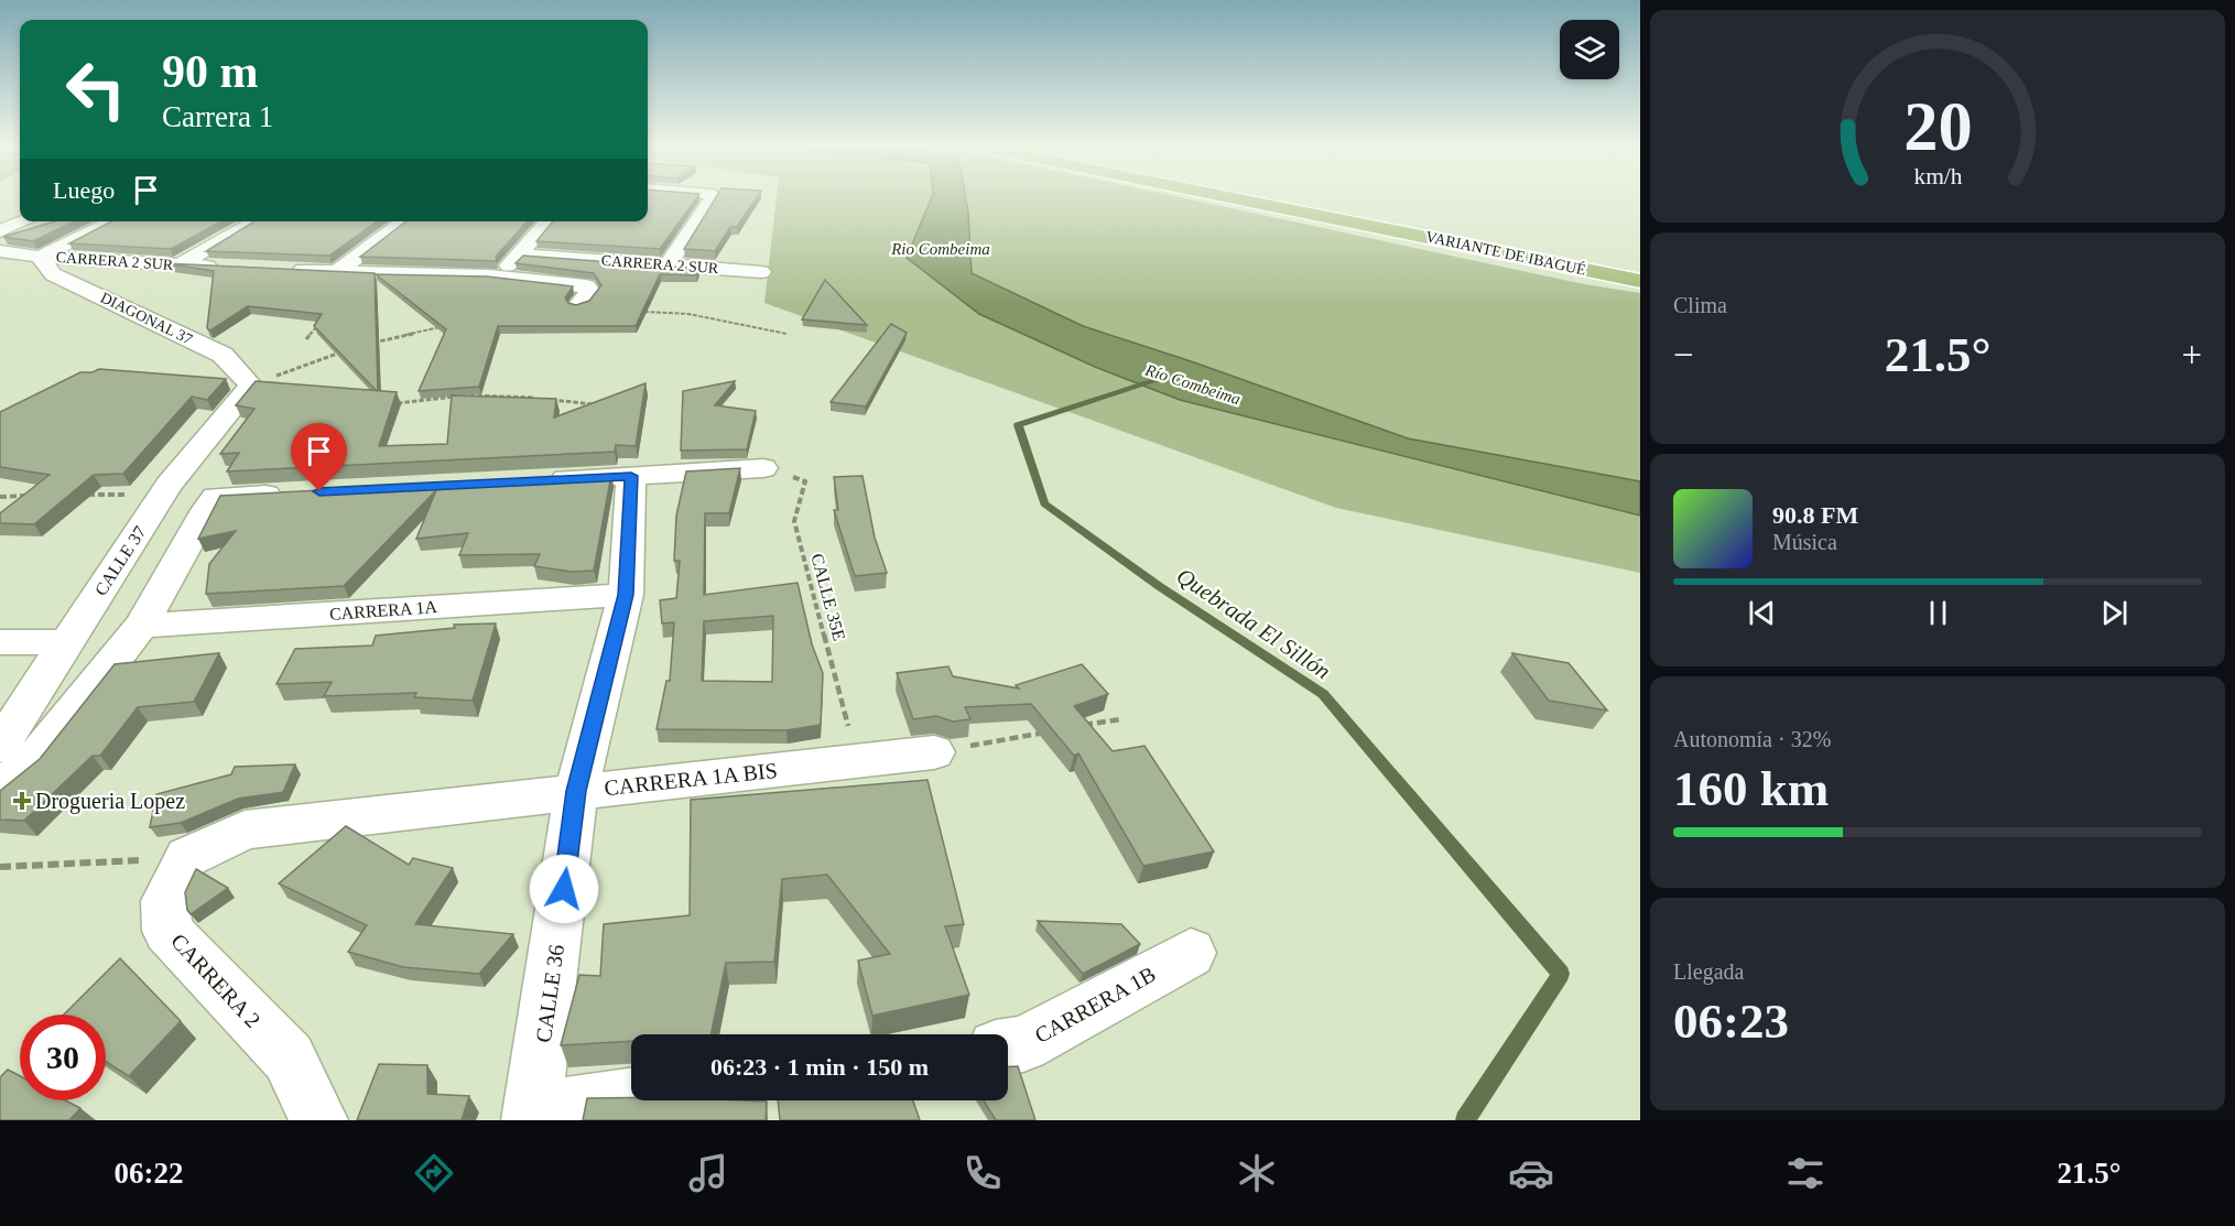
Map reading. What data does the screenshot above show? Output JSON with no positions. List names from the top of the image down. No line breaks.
{"streets":{"highway":["VARIANTE DE IBAGUÉ"],"street":["CARRERA 2 SUR","DIAGONAL 37","CALLE 37","CARRERA 1A","CARRERA 1A BIS","CARRERA 2","CALLE 36","CARRERA 1B"],"path":["CALLE 35E"]},"crossings":[["CARRERA 2 SUR","DIAGONAL 37"],["DIAGONAL 37","CALLE 37"],["CALLE 35E","CARRERA 1A BIS"],["CARRERA 1A","CALLE 36"],["CARRERA 1A BIS","CARRERA 2"],["CARRERA 1A BIS","CALLE 36"]],"water":["Rio Combeima","Río Combeima","Quebrada El Sillón"],"places":{"health":["Drogueria Lopez"]},"page":{"turn":["90 m","Carrera 1"],"then":"Luego","tile":["Clima",["Autonomía · 32%","160 km"],["Llegada","06:23"]],"heat":["−","21.5°","+"],"song":["90.8 FM","Música"],"limit":"30","trip":"06:23 · 1 min · 150 m","tabs":["06:22","21.5°"],"gauge":["20","km/h"]}}
